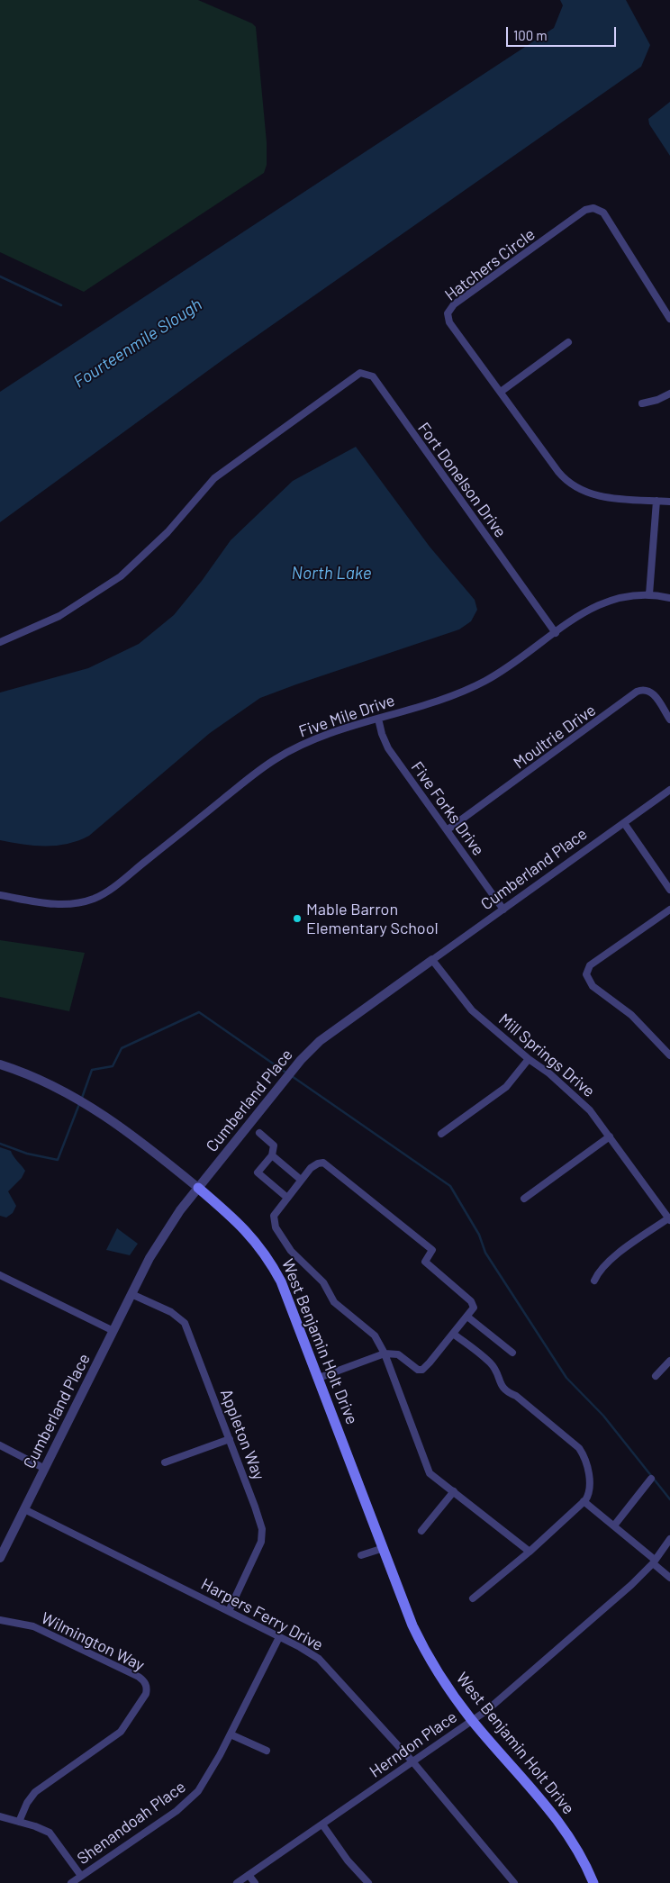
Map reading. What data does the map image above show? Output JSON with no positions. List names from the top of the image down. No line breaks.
{"streets":{"main road":["West Benjamin Holt Drive"],"street":["Hatchers Circle","Fort Donelson Drive","Five Mile Drive","Moultrie Drive","Five Forks Drive","Cumberland Place","Mill Springs Drive","Appleton Way","Harpers Ferry Drive","Wilmington Way","Herndon Place","Shenandoah Place"]},"crossings":[["Fort Donelson Drive","Five Mile Drive"],["Five Mile Drive","Five Forks Drive"],["Moultrie Drive","Five Forks Drive"],["Five Forks Drive","Cumberland Place"],["Cumberland Place","Mill Springs Drive"],["Cumberland Place","West Benjamin Holt Drive"],["Cumberland Place","Appleton Way"],["Cumberland Place","Harpers Ferry Drive"],["West Benjamin Holt Drive","Herndon Place"],["Appleton Way","Harpers Ferry Drive"],["Harpers Ferry Drive","Herndon Place"],["Harpers Ferry Drive","Shenandoah Place"]],"water":["Fourteenmile Slough","North Lake"],"places":["Mable Barron Elementary School"],"scale_bar":"100 m"}
